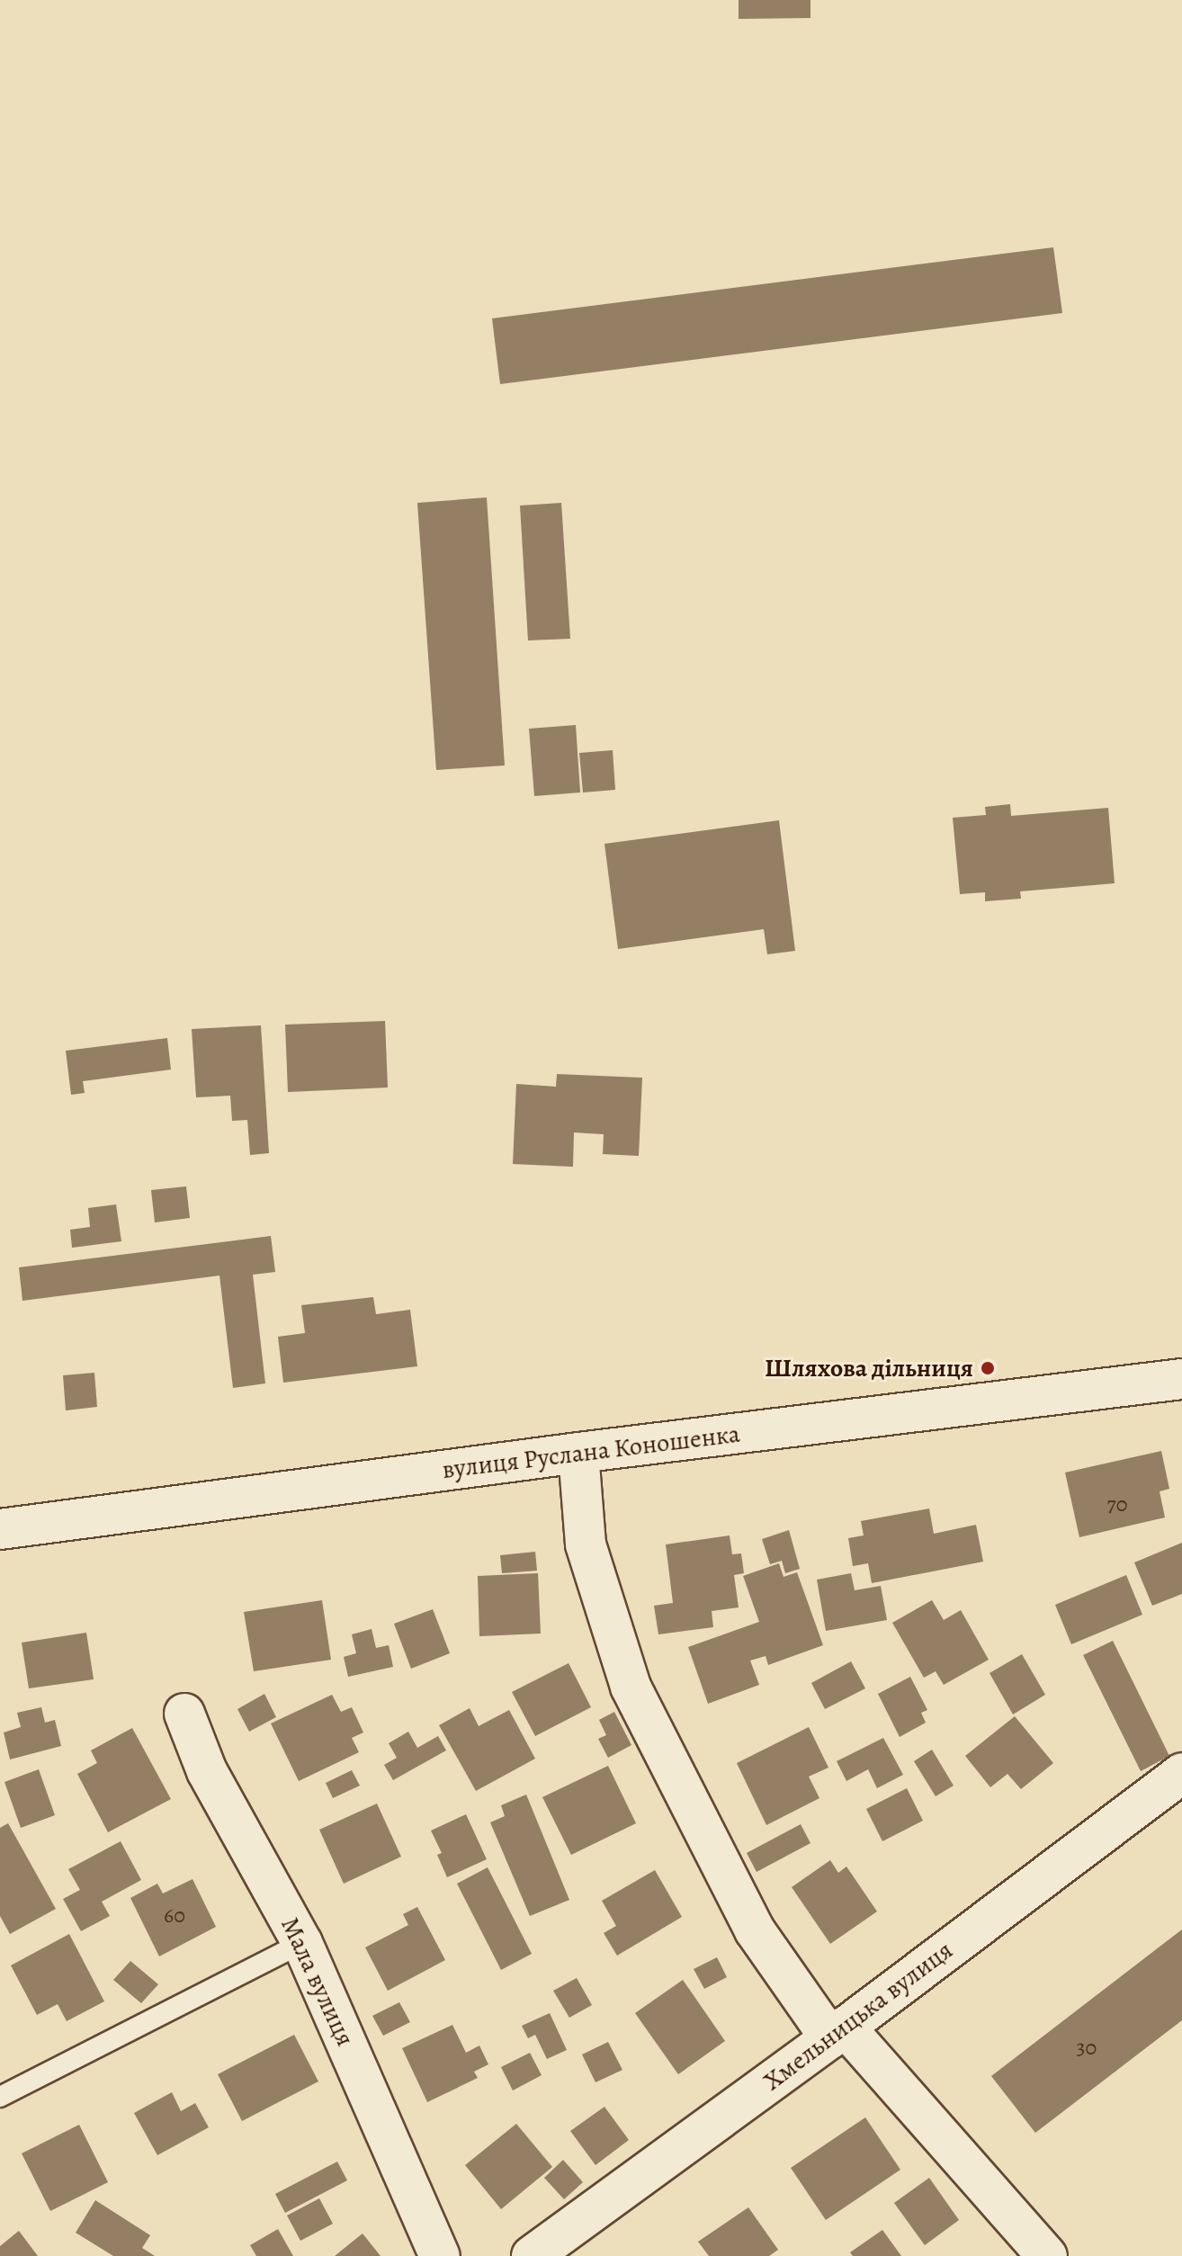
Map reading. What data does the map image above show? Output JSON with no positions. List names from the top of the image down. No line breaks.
{"streets":{"street":["вулиця Руслана Коношенка","Мала вулиця","Хмельницька вулиця"]},"places":["Шляхова дільниця"],"house_numbers":["70","60","30"]}
